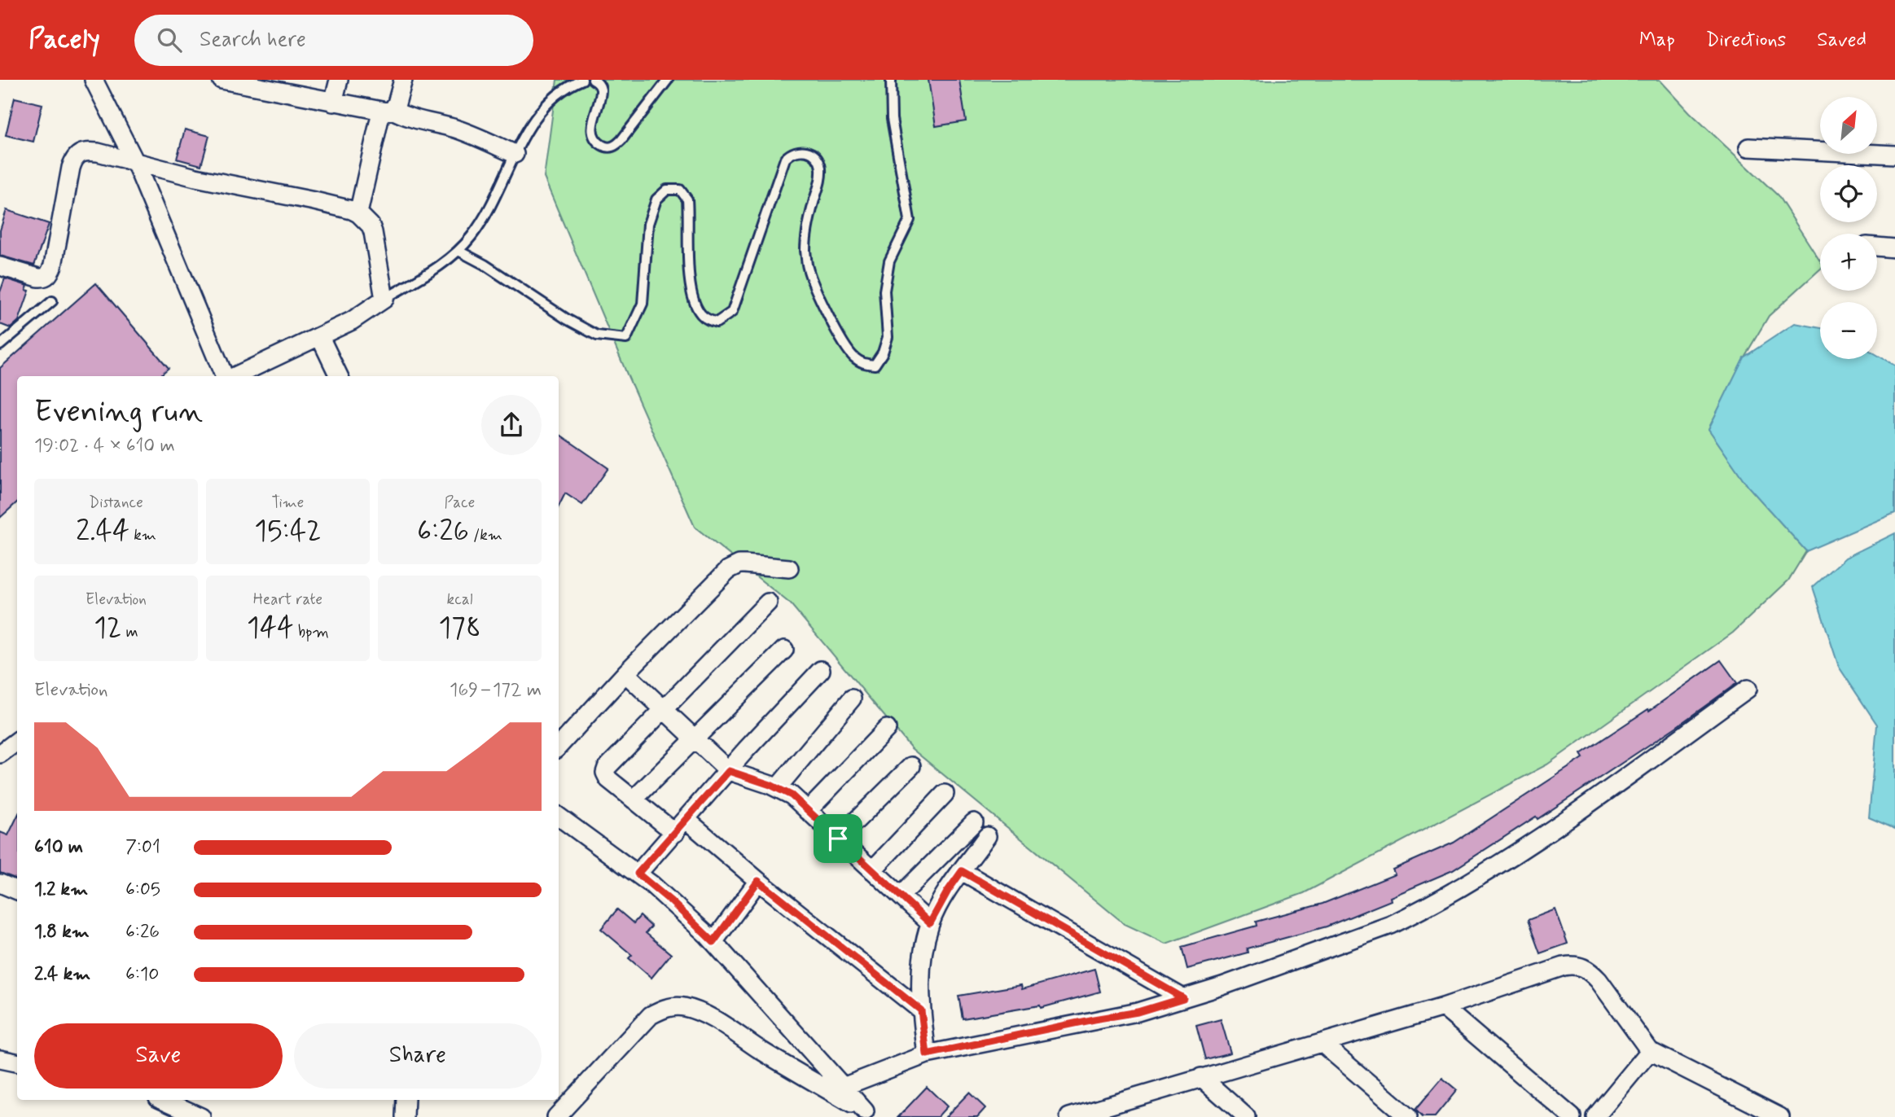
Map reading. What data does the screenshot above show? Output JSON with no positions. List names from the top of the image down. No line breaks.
{"north":"top right","page":{"header":"Pacely","search":"Search here","nav":["Map","Directions","Saved"],"map_buttons":["+","−"],"heading":["Evening run","19:02 · 4 × 610 m"],"stats":[["Distance","2.44 km"],["Time","15:42"],["Pace","6:26 /km"],["Elevation","12 m"],["Heart rate","144 bpm"],["kcal","178"]],"chart":["Elevation","169–172 m"],"list":[{"name":"610 m","note":"7:01"},{"name":"1.2 km","note":"6:05"},{"name":"1.8 km","note":"6:26"},{"name":"2.4 km","note":"6:10"}],"buttons":["Save","Share"]}}
